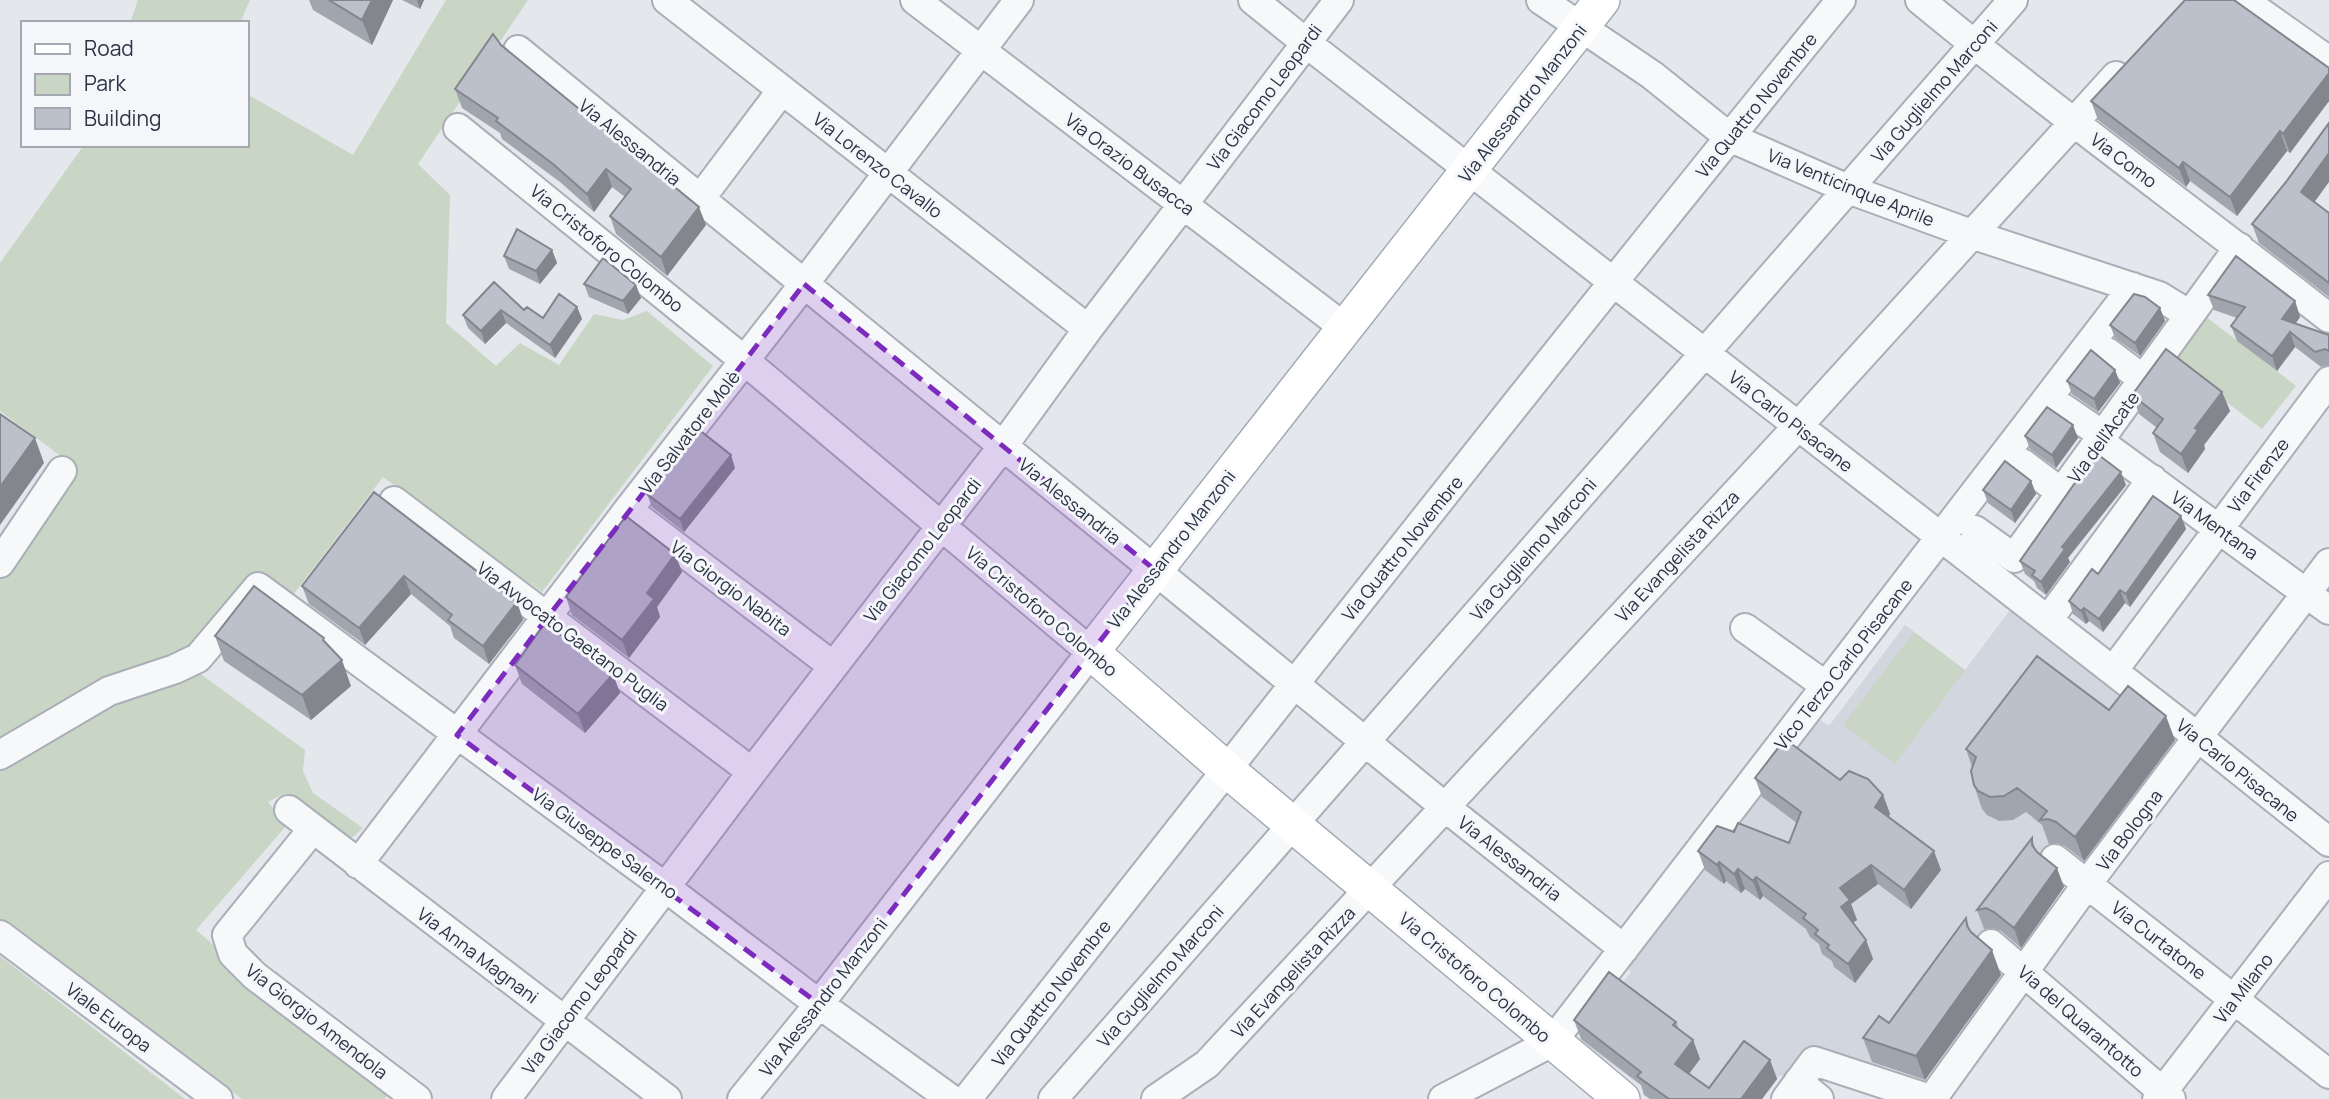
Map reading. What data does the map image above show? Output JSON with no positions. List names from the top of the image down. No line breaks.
{"streets":{"main road":["Via Alessandro Manzoni","Via Cristoforo Colombo"],"street":["Via Guglielmo Marconi","Via Giacomo Leopardi","Via Quattro Novembre","Via Alessandria","Via Como","Via Orazio Busacca","Via Lorenzo Cavallo","Via Venticinque Aprile","Via Carlo Pisacane","Via Salvatore Molè","Via dell'Acate","Via Firenze","Via Mentana","Via Evangelista Rizza","Via Giorgio Nabita","Via Avvocato Gaetano Puglia","Vico Terzo Carlo Pisacane","Via Bologna","Via Giuseppe Salerno","Via Curtatone","Via Anna Magnani","Via Milano","Viale Europa","Via Giorgio Amendola","Via del Quarantotto"]},"crossings":[["Via Guglielmo Marconi","Via Alessandria"],["Via Guglielmo Marconi","Via Como"],["Via Guglielmo Marconi","Via Venticinque Aprile"],["Via Guglielmo Marconi","Via Cristoforo Colombo"],["Via Guglielmo Marconi","Via Carlo Pisacane"],["Via Giacomo Leopardi","Via Alessandria"],["Via Giacomo Leopardi","Via Orazio Busacca"],["Via Giacomo Leopardi","Via Lorenzo Cavallo"],["Via Giacomo Leopardi","Via Cristoforo Colombo"],["Via Giacomo Leopardi","Via Carlo Pisacane"],["Via Giacomo Leopardi","Via Giorgio Nabita"],["Via Giacomo Leopardi","Via Avvocato Gaetano Puglia"],["Via Giacomo Leopardi","Via Giuseppe Salerno"],["Via Giacomo Leopardi","Via Anna Magnani"],["Via Alessandro Manzoni","Via Alessandria"],["Via Alessandro Manzoni","Via Orazio Busacca"],["Via Alessandro Manzoni","Via Venticinque Aprile"],["Via Alessandro Manzoni","Via Cristoforo Colombo"],["Via Alessandro Manzoni","Via Carlo Pisacane"],["Via Alessandro Manzoni","Via Giuseppe Salerno"],["Via Quattro Novembre","Via Alessandria"],["Via Quattro Novembre","Via Venticinque Aprile"],["Via Quattro Novembre","Via Cristoforo Colombo"],["Via Quattro Novembre","Via Carlo Pisacane"],["Via Alessandria","Via Salvatore Molè"],["Via Alessandria","Via Evangelista Rizza"],["Via Alessandria","Vico Terzo Carlo Pisacane"],["Via Como","Via dell'Acate"],["Via Como","Via Evangelista Rizza"],["Via Orazio Busacca","Via Salvatore Molè"],["Via Lorenzo Cavallo","Via Salvatore Molè"],["Via Venticinque Aprile","Via dell'Acate"],["Via Venticinque Aprile","Via Evangelista Rizza"],["Via Venticinque Aprile","Vico Terzo Carlo Pisacane"],["Via Cristoforo Colombo","Via Salvatore Molè"],["Via Cristoforo Colombo","Via Evangelista Rizza"],["Via Cristoforo Colombo","Vico Terzo Carlo Pisacane"],["Via Carlo Pisacane","Via Firenze"],["Via Carlo Pisacane","Via Evangelista Rizza"],["Via Carlo Pisacane","Vico Terzo Carlo Pisacane"],["Via Carlo Pisacane","Via Bologna"],["Via Salvatore Molè","Via Giorgio Nabita"],["Via Salvatore Molè","Via Avvocato Gaetano Puglia"],["Via Salvatore Molè","Via Giuseppe Salerno"],["Via Salvatore Molè","Via Anna Magnani"],["Via dell'Acate","Via Mentana"],["Via Firenze","Via Mentana"],["Via Mentana","Via Bologna"],["Via Bologna","Via Curtatone"],["Via Bologna","Via del Quarantotto"],["Via Curtatone","Via Milano"],["Via Anna Magnani","Via Giorgio Amendola"],["Via Milano","Via del Quarantotto"]],"legend":["Road","Park","Building"]}
